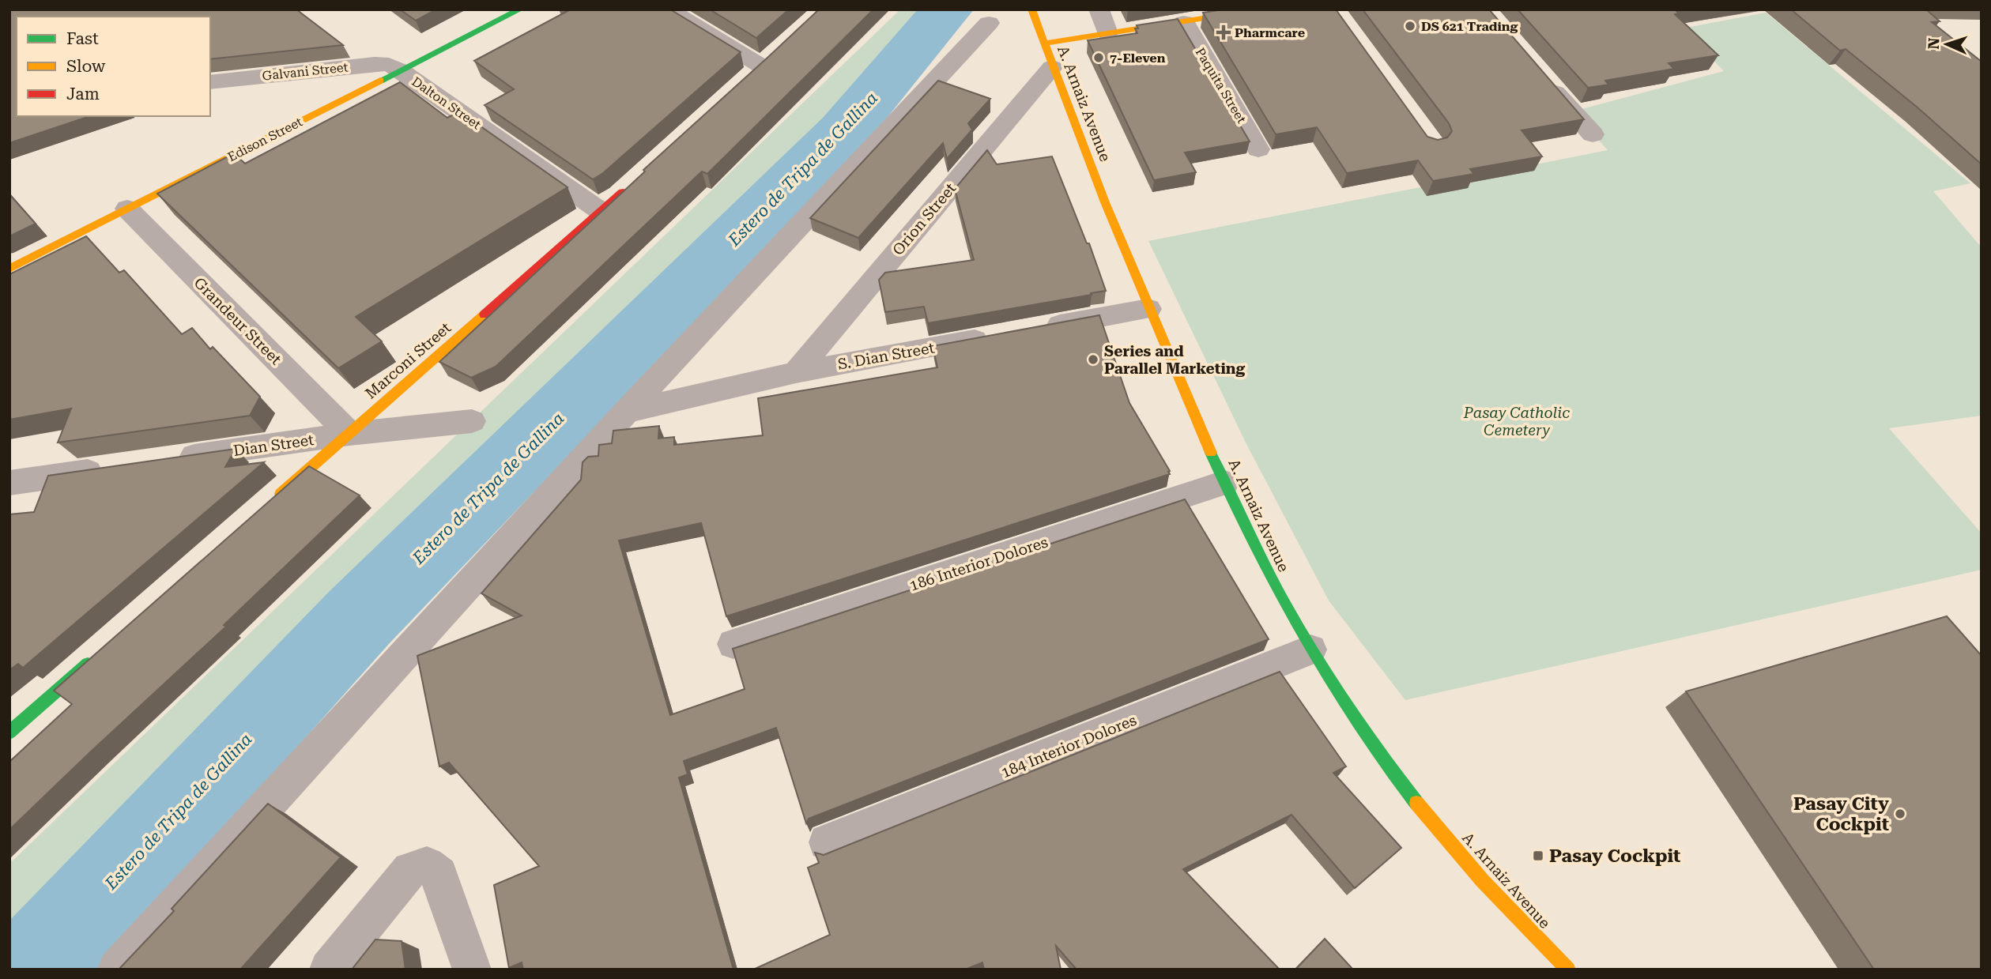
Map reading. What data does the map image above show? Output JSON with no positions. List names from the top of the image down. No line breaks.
{"streets":{"main road":["A. Arnaiz Avenue","Edison Street","Marconi Street"],"street":["Galvani Street","Paquita Street","Dalton Street","Orion Street","Grandeur Street","S. Dian Street","Dian Street","186 Interior Dolores","184 Interior Dolores"]},"crossings":[["Galvani Street","Dalton Street"],["Galvani Street","Edison Street"],["Dalton Street","Edison Street"],["Dalton Street","Marconi Street"],["A. Arnaiz Avenue","Orion Street"],["A. Arnaiz Avenue","186 Interior Dolores"],["A. Arnaiz Avenue","184 Interior Dolores"],["Edison Street","Grandeur Street"],["Orion Street","S. Dian Street"],["Grandeur Street","Marconi Street"],["Grandeur Street","Dian Street"],["Marconi Street","Dian Street"]],"water":["Estero de Tripa de Gallina"],"parks":["Pasay Catholic Cemetery"],"places":{"other":["DS 621 Trading","7-Eleven","Series and Parallel Marketing","Pasay City Cockpit"],"health":["Pharmcare"],"transit":["Pasay Cockpit"]},"legend":["Fast","Slow","Jam"],"north":"left"}
